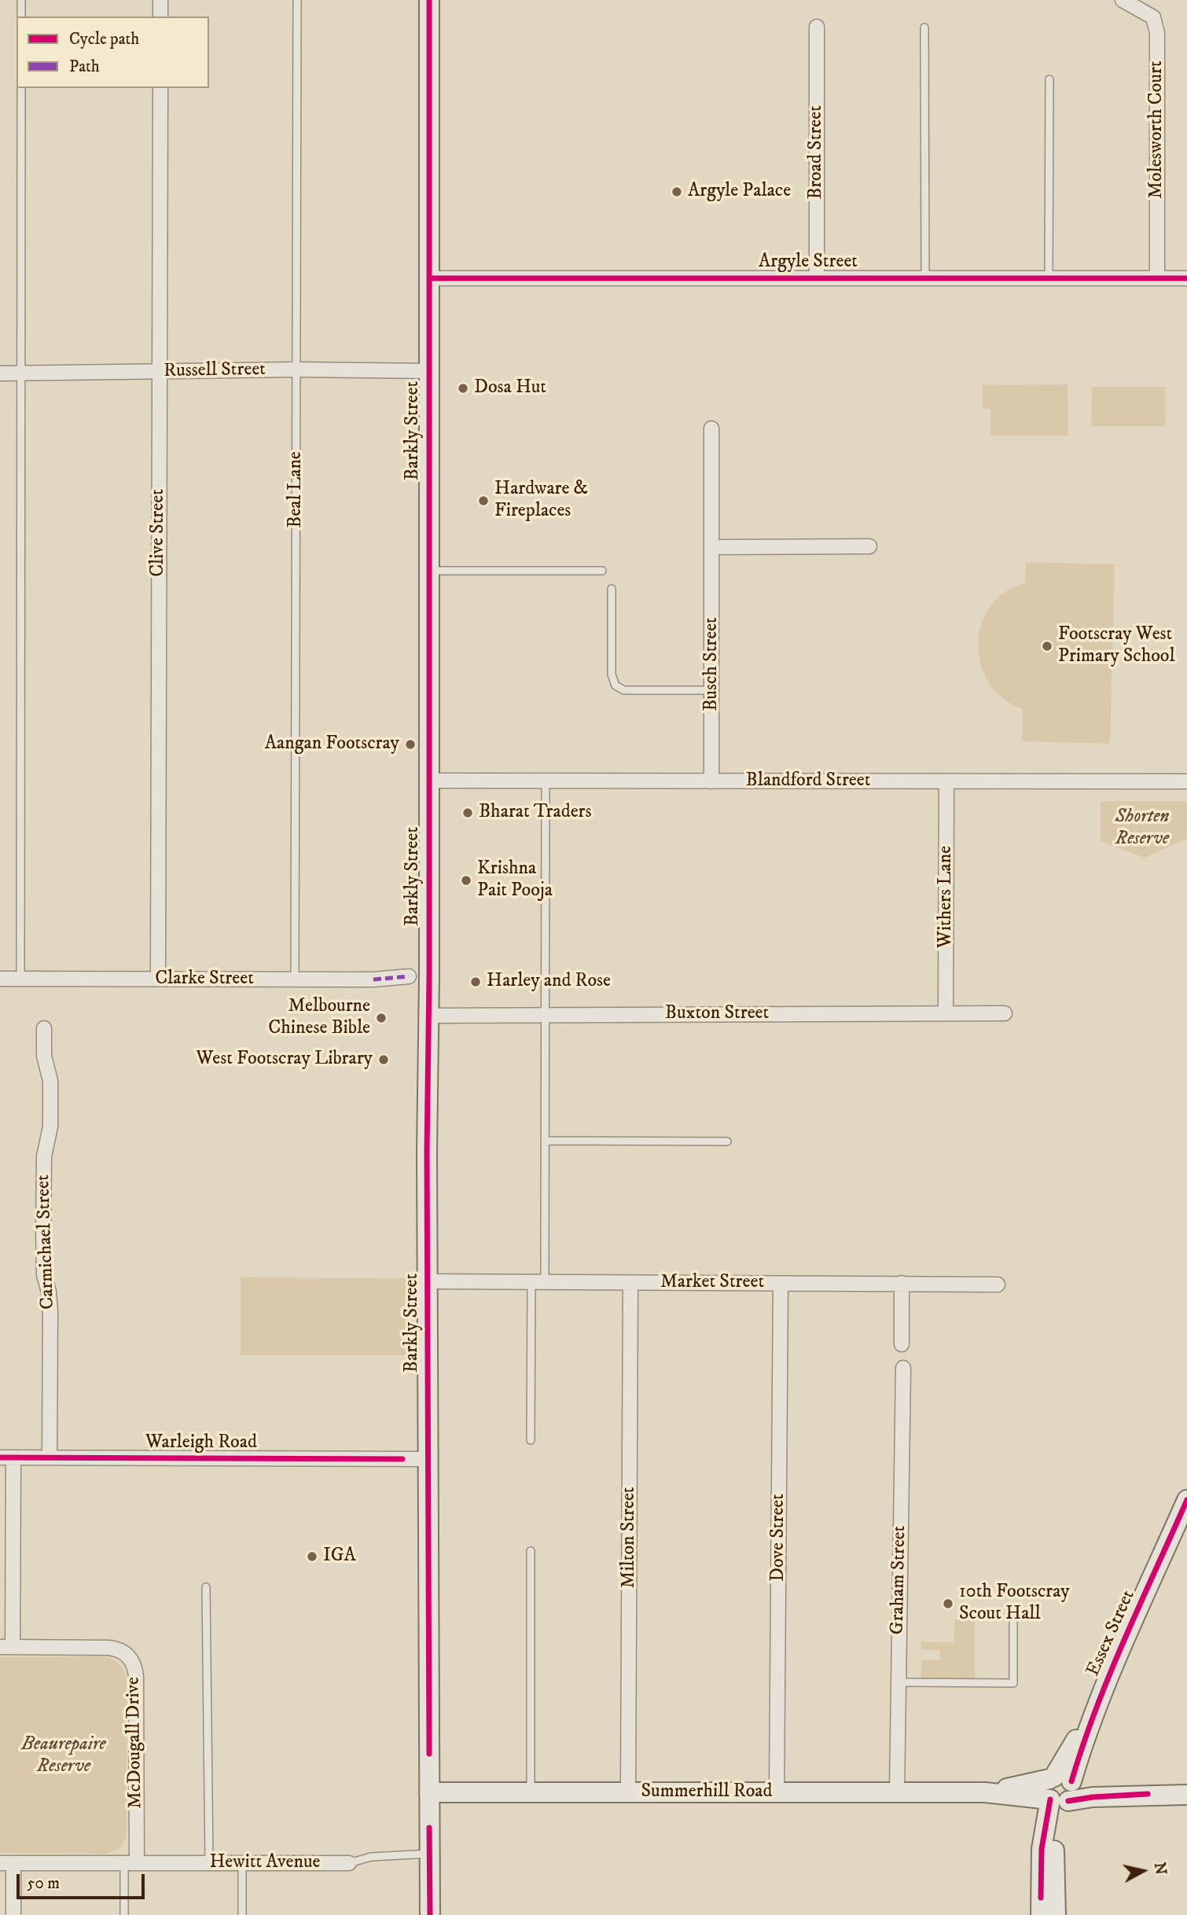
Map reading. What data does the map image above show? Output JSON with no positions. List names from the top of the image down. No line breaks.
{"streets":{"street":["Molesworth Court","Broad Street","Argyle Street","Russell Street","Barkly Street","Clive Street","Busch Street","Blandford Street","Withers Lane","Clarke Street","Buxton Street","Carmichael Street","Market Street","Warleigh Road","Milton Street","Dove Street","Graham Street","Essex Street","McDougall Drive","Summerhill Road","Hewitt Avenue"],"lane":["Beal Lane"]},"crossings":[["Molesworth Court","Argyle Street"],["Broad Street","Argyle Street"],["Argyle Street","Barkly Street"],["Russell Street","Barkly Street"],["Russell Street","Beal Lane"],["Russell Street","Clive Street"],["Barkly Street","Blandford Street"],["Barkly Street","Buxton Street"],["Barkly Street","Market Street"],["Barkly Street","Warleigh Road"],["Barkly Street","Summerhill Road"],["Barkly Street","Hewitt Avenue"],["Beal Lane","Clarke Street"],["Clive Street","Clarke Street"],["Busch Street","Blandford Street"],["Blandford Street","Withers Lane"],["Withers Lane","Buxton Street"],["Carmichael Street","Warleigh Road"],["Market Street","Milton Street"],["Market Street","Dove Street"],["Milton Street","Summerhill Road"],["Dove Street","Summerhill Road"],["Graham Street","Summerhill Road"],["Essex Street","Summerhill Road"],["McDougall Drive","Hewitt Avenue"]],"parks":["Shorten Reserve","Beaurepaire Reserve"],"places":["Argyle Palace","Dosa Hut","Hardware & Fireplaces","Footscray West Primary School","Aangan Footscray","Bharat Traders","Krishna Pait Pooja","Harley and Rose","Melbourne Chinese Bible","West Footscray Library","IGA","10th Footscray Scout Hall"],"legend":["Cycle path","Path"],"scale_bar":"50 m","north":"right"}
